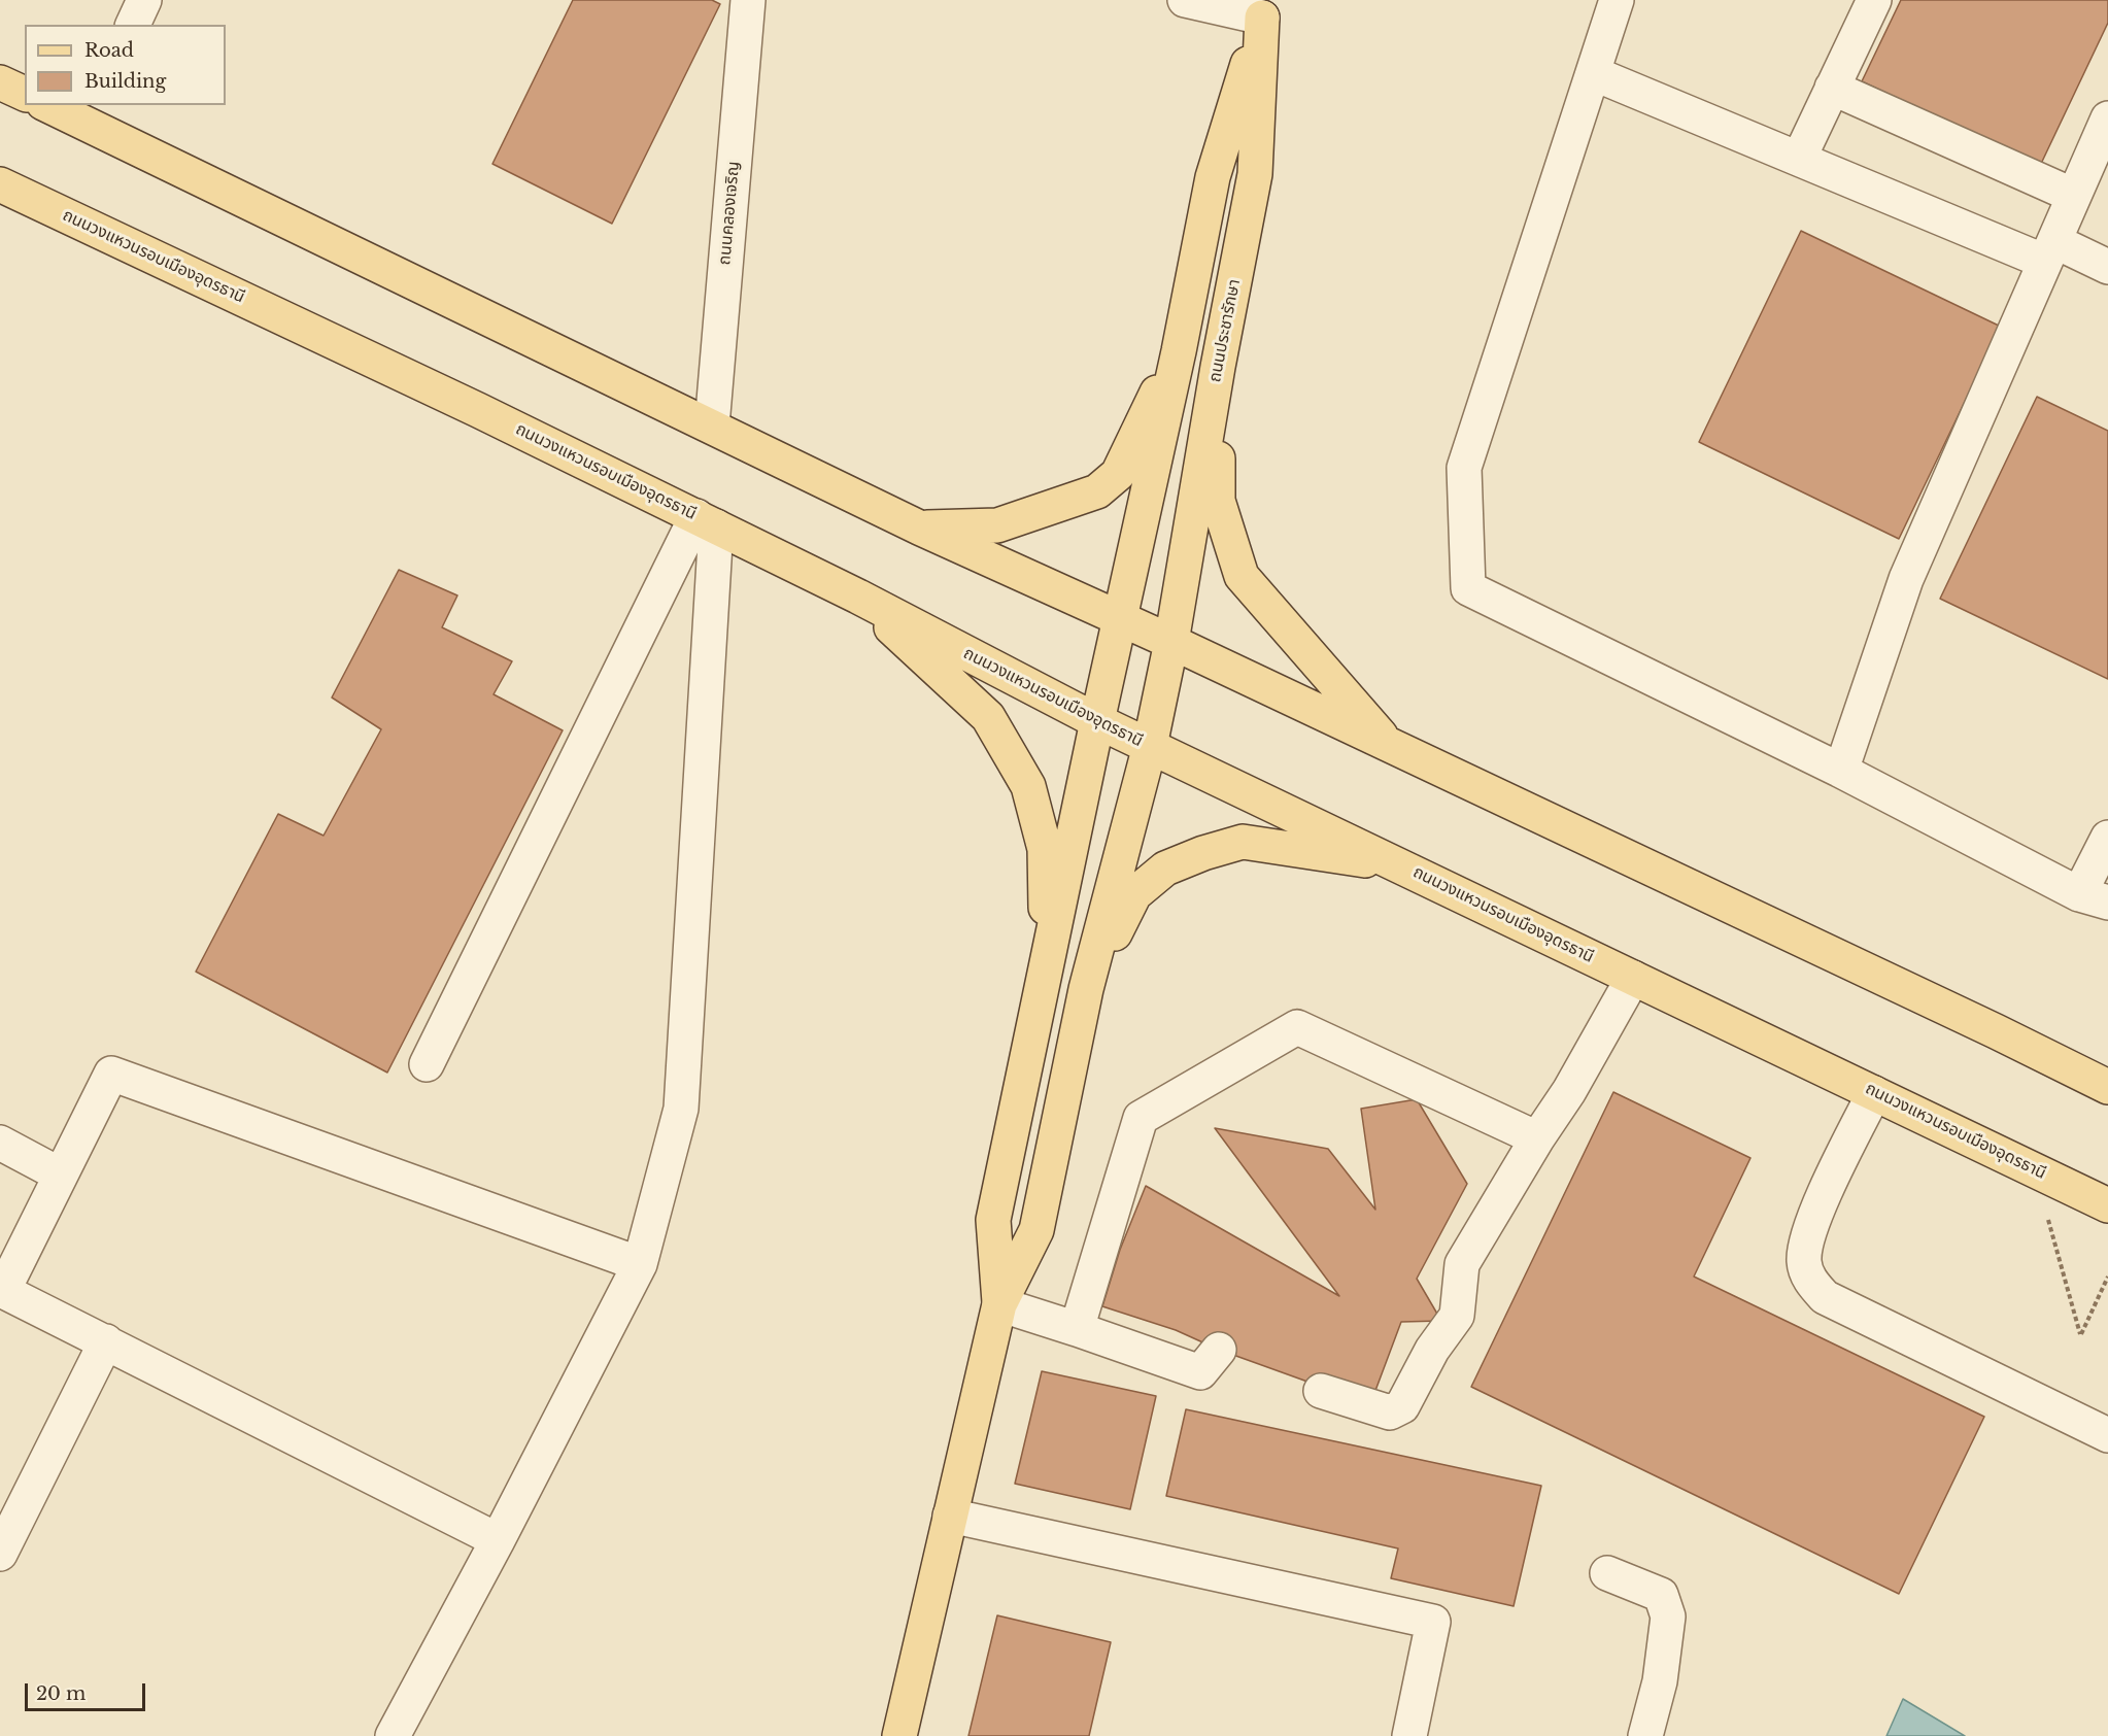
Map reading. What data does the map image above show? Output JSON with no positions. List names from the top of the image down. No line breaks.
{"streets":{"main road":["ถนนวงแหวนรอบเมืองอุดรธานี","ถนนประชารักษา"],"street":["ถนนคลองเจริญ"]},"crossings":[["ถนนวงแหวนรอบเมืองอุดรธานี","ถนนประชารักษา"]],"legend":["Road","Building"],"scale_bar":"20 m"}
